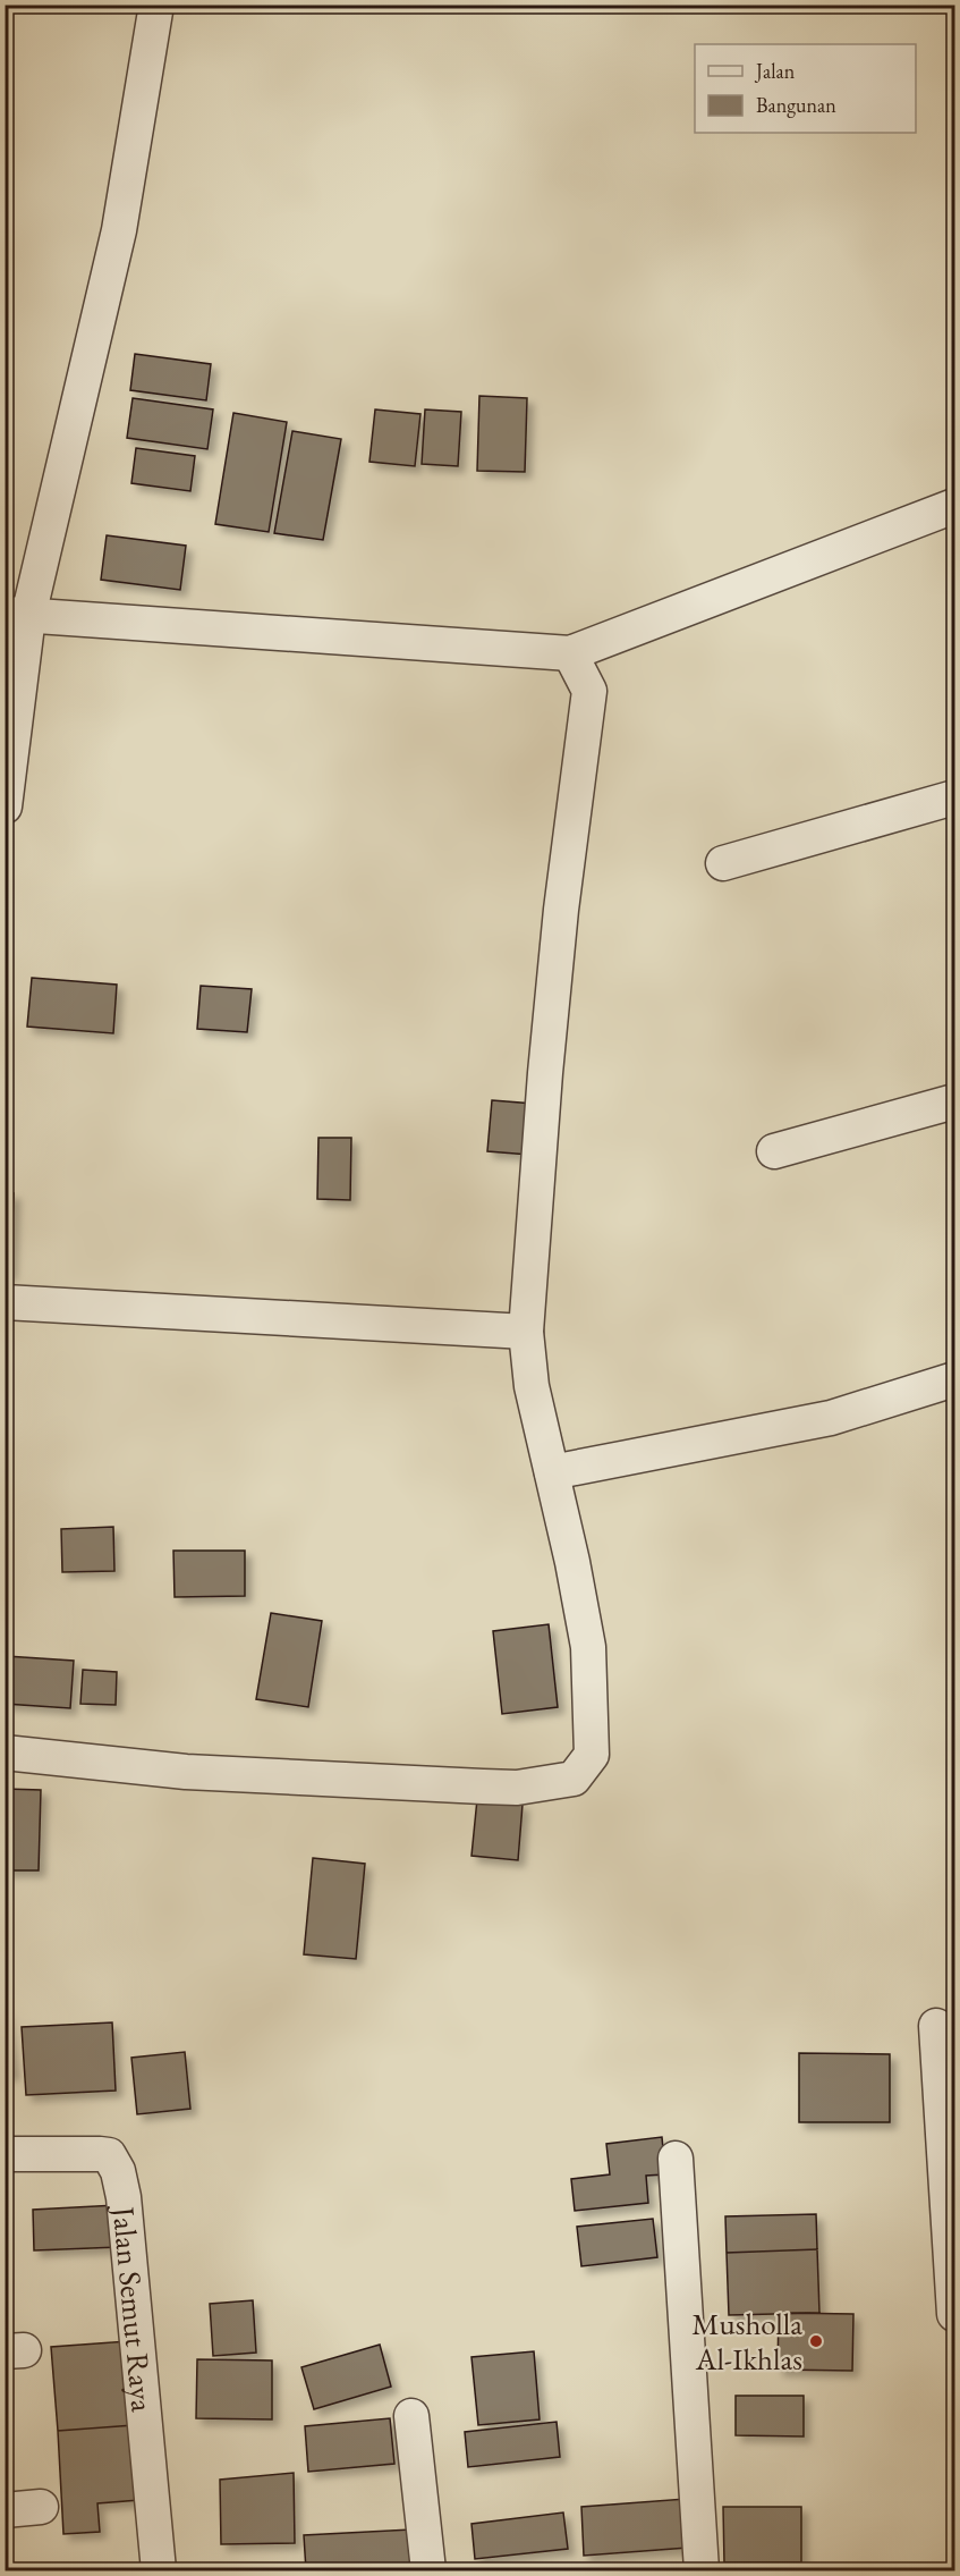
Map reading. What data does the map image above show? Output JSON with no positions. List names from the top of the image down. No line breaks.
{"streets":{"street":["Jalan Semut Raya"]},"places":["Musholla Al-Ikhlas"],"legend":["Jalan","Bangunan"]}
